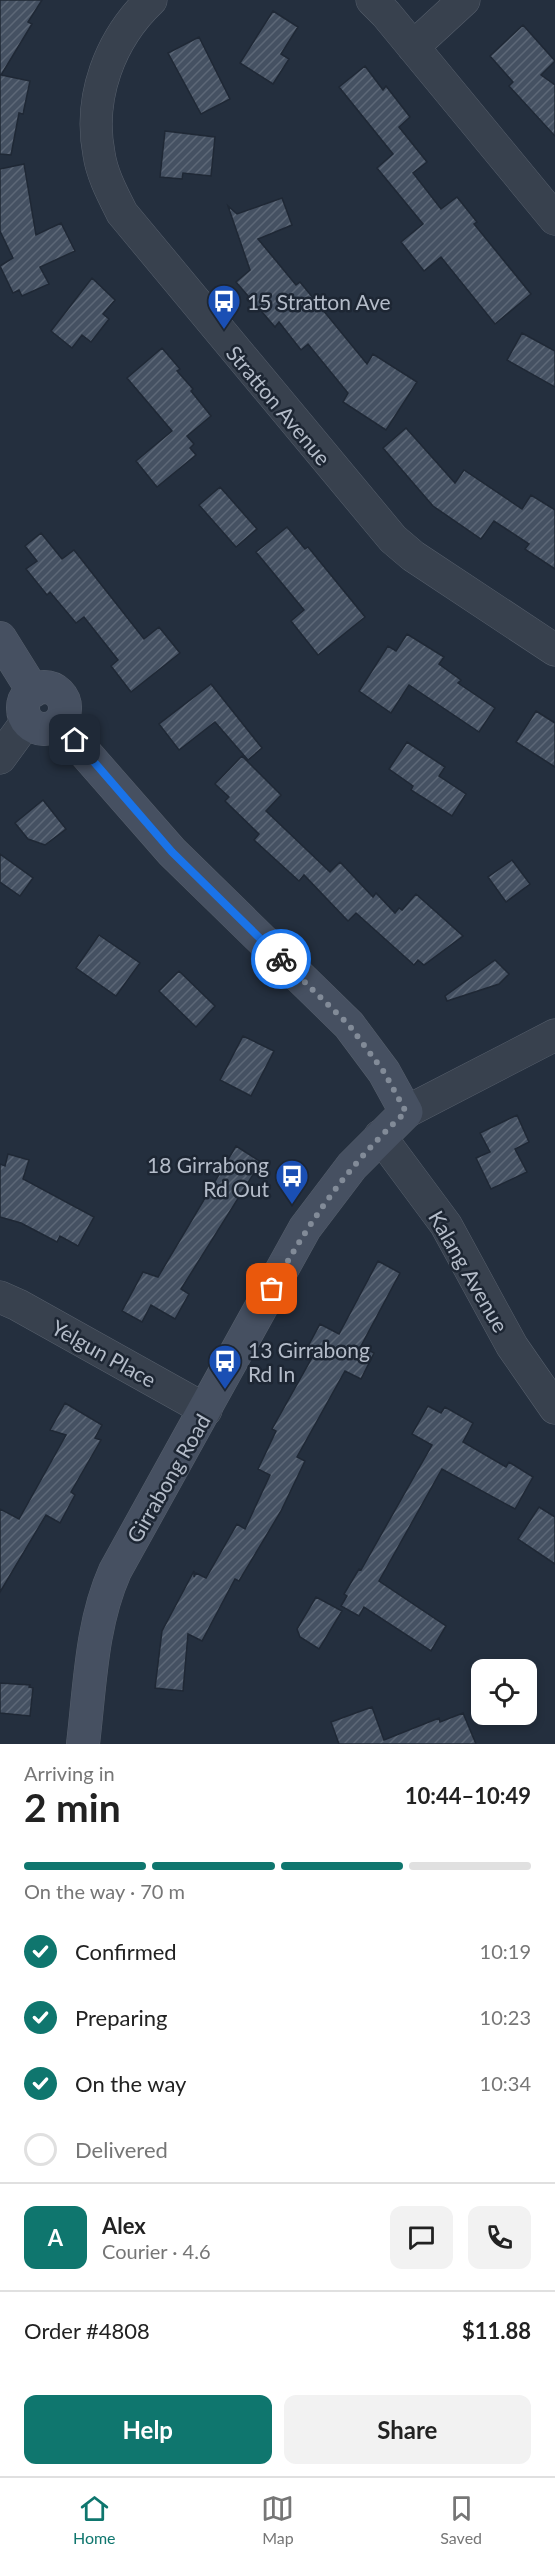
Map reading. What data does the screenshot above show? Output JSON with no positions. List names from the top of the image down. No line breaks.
{"streets":{"street":["Stratton Avenue","Kalang Avenue","Yelgun Place","Girrabong Road"]},"crossings":[["Kalang Avenue","Girrabong Road"],["Yelgun Place","Girrabong Road"]],"places":{"bus stop":["15 Stratton Ave","18 Girrabong Rd Out","13 Girrabong Rd In"]},"page":{"heading":["2 min","Arriving in","10:44–10:49"],"panel":["Alex","Courier · 4.6","Order #4808","$11.88"],"bar":"On the way · 70 m","list":[["Confirmed","10:19"],["Preparing","10:23"],["On the way","10:34"],"Delivered"],"round":"A","buttons":["Help","Share"],"tabs":["Home","Map","Saved"]}}
